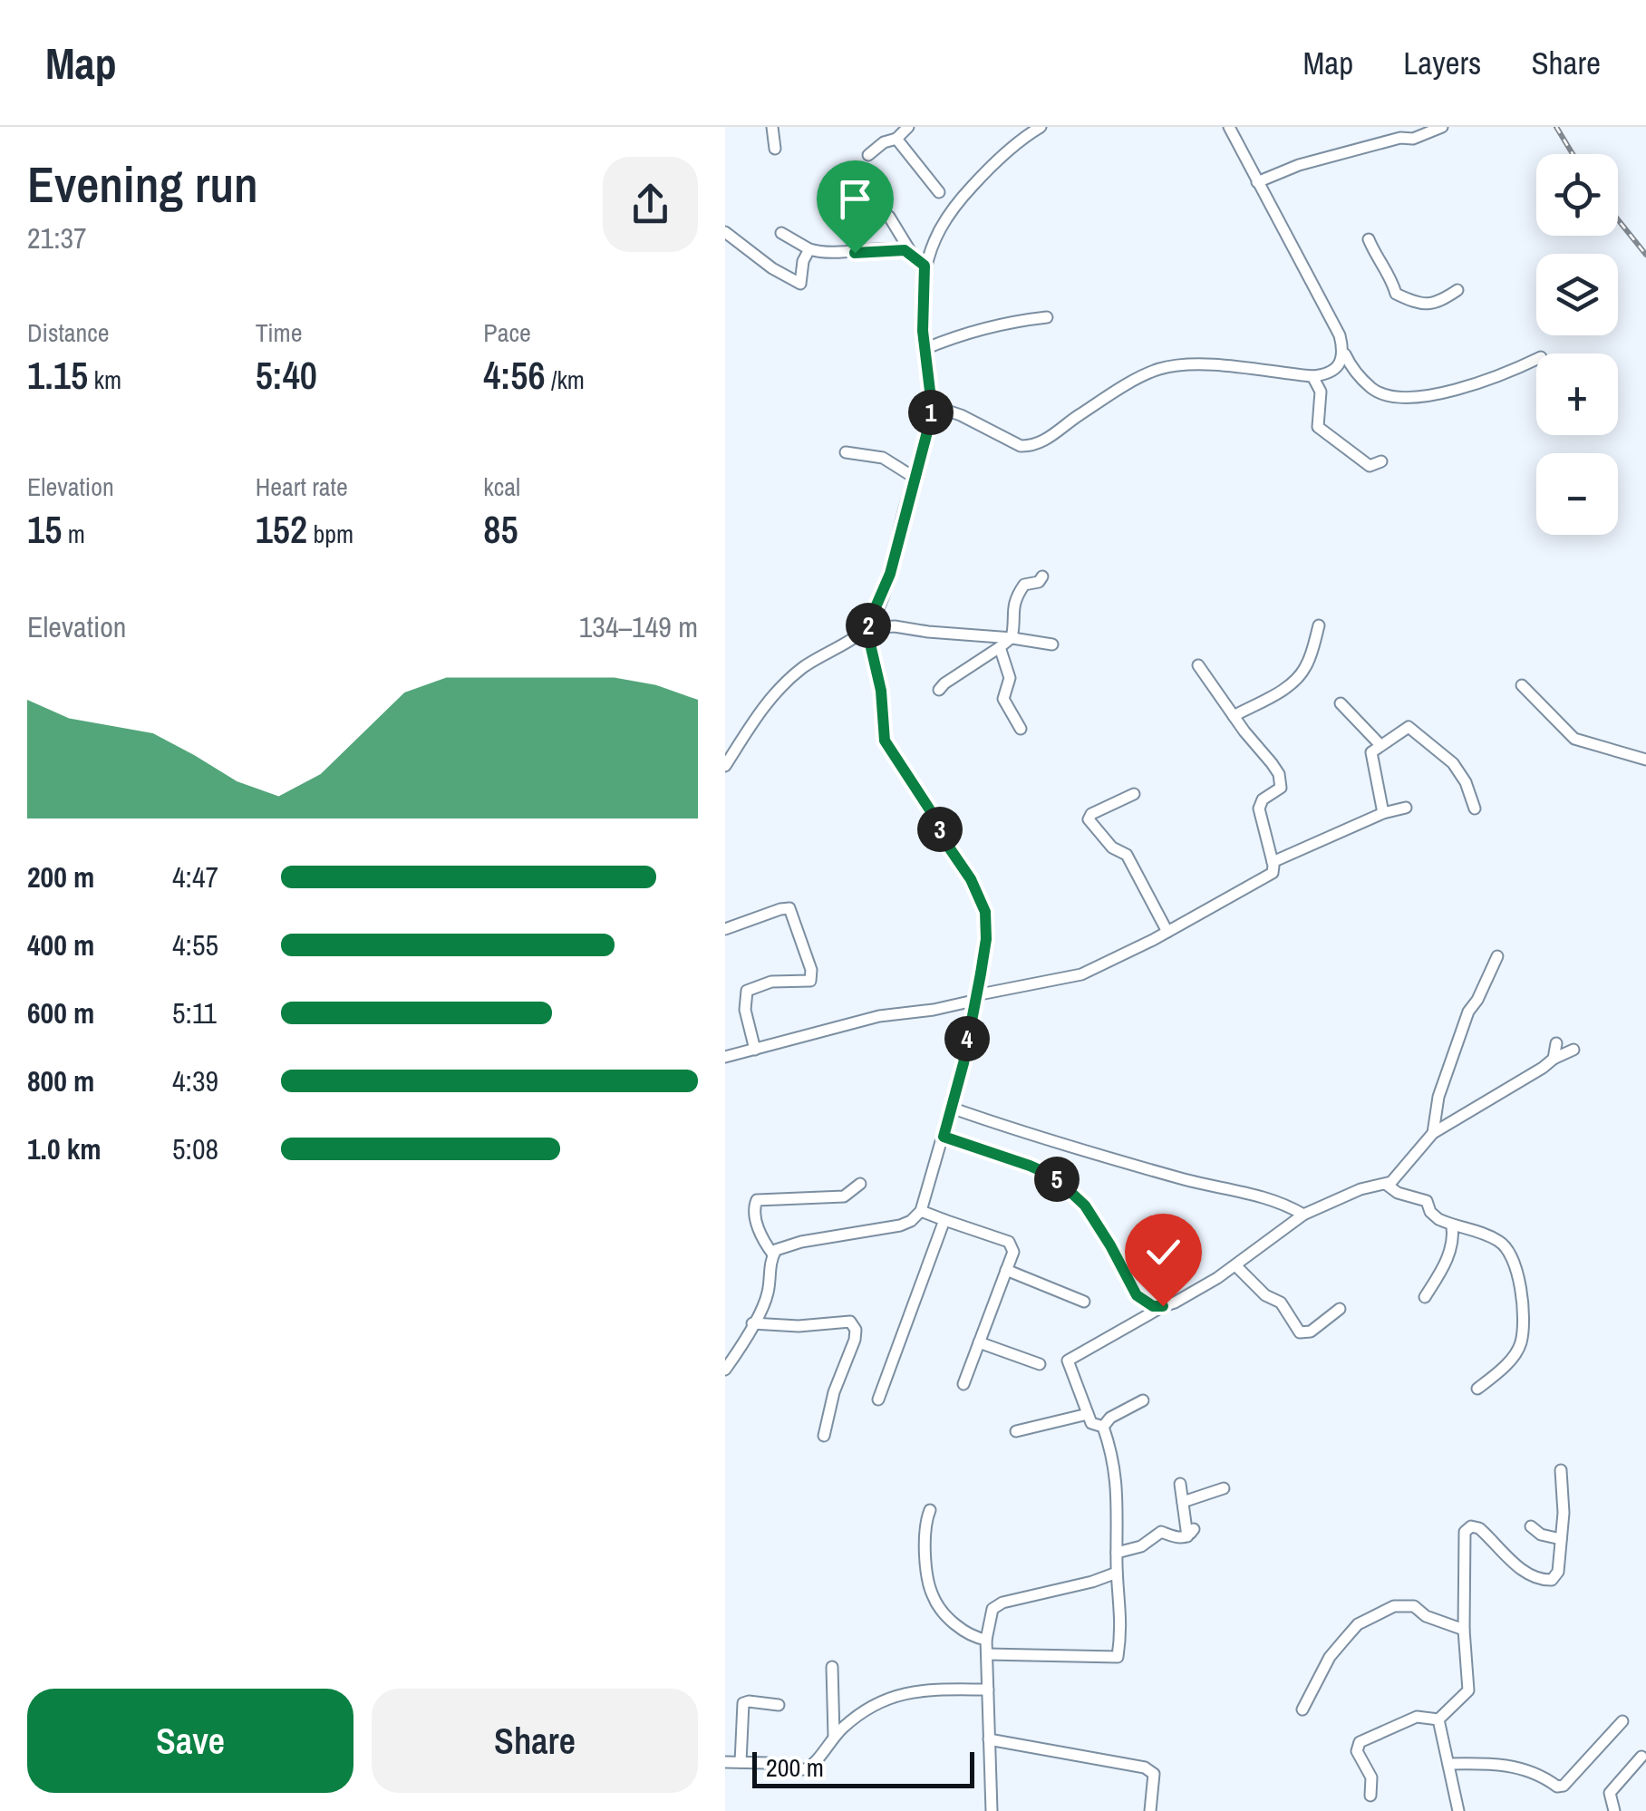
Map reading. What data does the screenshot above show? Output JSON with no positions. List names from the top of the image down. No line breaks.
{"scale_bar":"200 m","page":{"header":"Map","nav":["Map","Layers","Share"],"heading":["Evening run","21:37"],"map_buttons":["+","−"],"stats":[["Distance","1.15 km"],["Time","5:40"],["Pace","4:56 /km"],["Elevation","15 m"],["Heart rate","152 bpm"],["kcal","85"]],"pins":["1","2","3","4","5"],"chart":["Elevation","134–149 m"],"list":[{"name":"200 m","note":"4:47"},{"name":"400 m","note":"4:55"},{"name":"600 m","note":"5:11"},{"name":"800 m","note":"4:39"},{"name":"1.0 km","note":"5:08"}],"buttons":["Save","Share"],"scale":"200 m"}}
